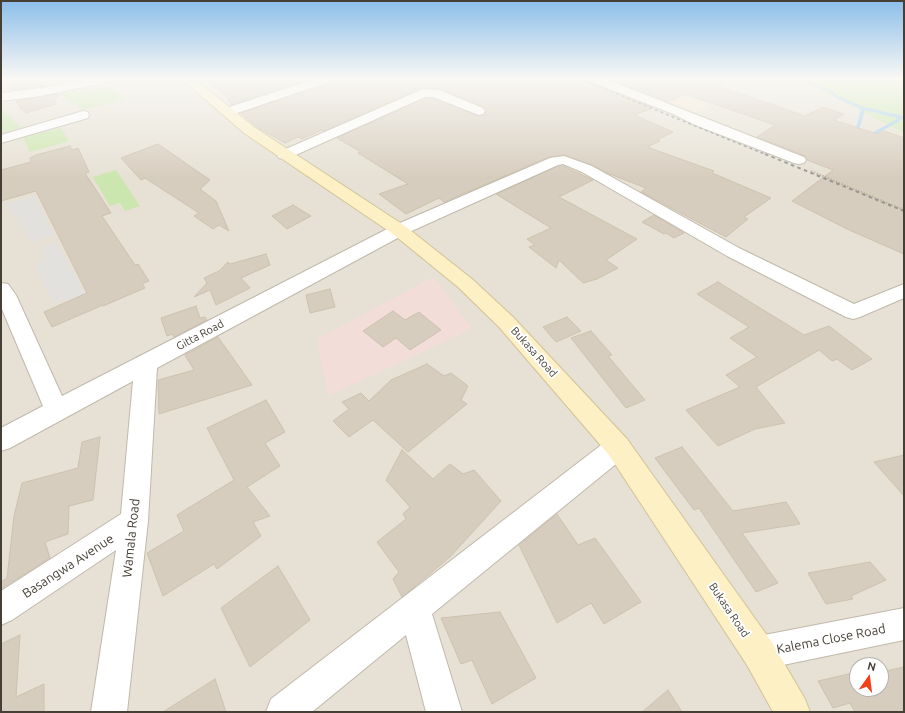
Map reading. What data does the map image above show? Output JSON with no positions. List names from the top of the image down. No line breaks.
{"streets":{"street":["Gitta Road","Bukasa Road","Wamala Road","Basangwa Avenue","Kalema Close Road"]},"crossings":[["Gitta Road","Bukasa Road"],["Gitta Road","Wamala Road"],["Bukasa Road","Kalema Close Road"],["Wamala Road","Basangwa Avenue"]],"north":"top"}
